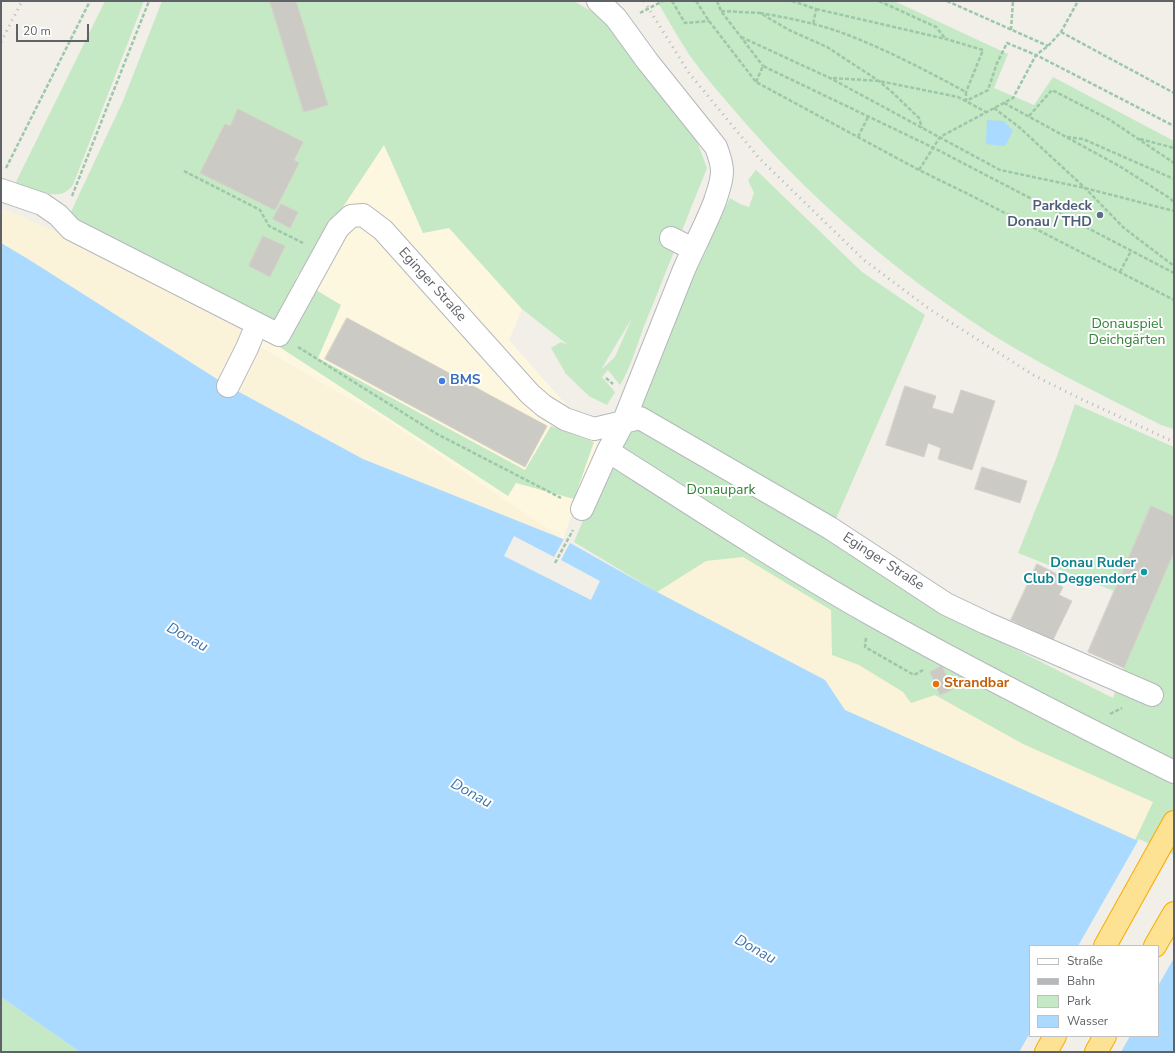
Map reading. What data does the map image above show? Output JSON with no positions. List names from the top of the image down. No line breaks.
{"streets":{"street":["Eginger Straße"]},"water":["Donau"],"parks":["Donauspiel Deichgärten","Donaupark"],"places":["Parkdeck Donau / THD","BMS","Donau Ruder Club Deggendorf","Strandbar"],"legend":["Straße","Bahn","Park","Wasser"],"scale_bar":"20 m"}
